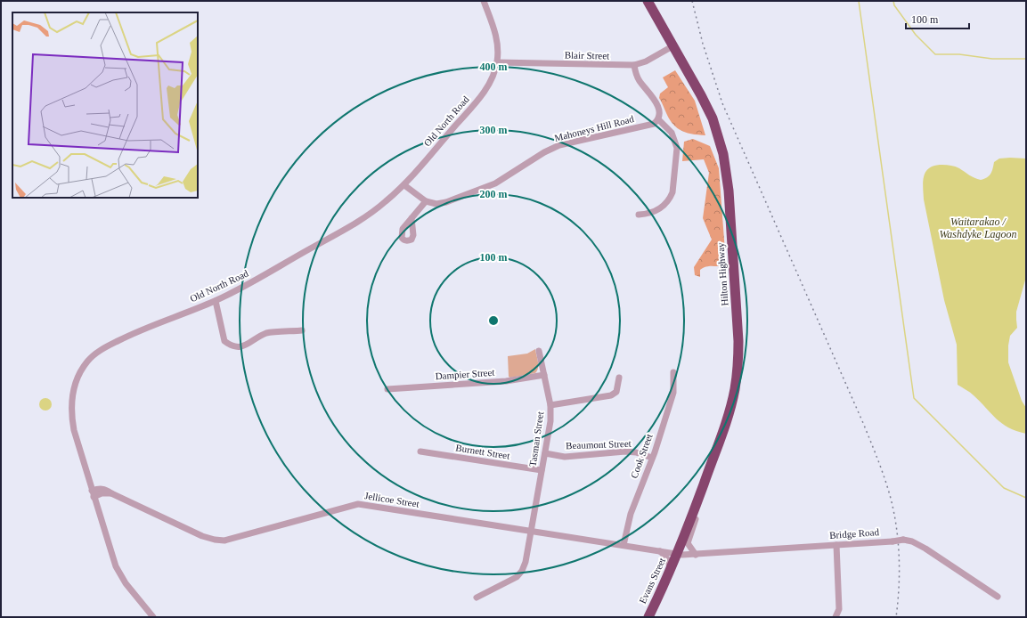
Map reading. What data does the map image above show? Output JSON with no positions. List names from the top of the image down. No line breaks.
{"streets":{"highway":["Hilton Highway","Evans Street"],"street":["Blair Street","Old North Road","Mahoneys Hill Road","Dampier Street","Tasman Street","Beaumont Street","Burnett Street","Cook Street","Jellicoe Street","Bridge Road"]},"crossings":[["Blair Street","Old North Road"],["Blair Street","Hilton Highway"],["Old North Road","Jellicoe Street"],["Hilton Highway","Jellicoe Street"],["Hilton Highway","Bridge Road"],["Hilton Highway","Evans Street"],["Dampier Street","Tasman Street"],["Tasman Street","Beaumont Street"],["Tasman Street","Burnett Street"],["Tasman Street","Jellicoe Street"],["Beaumont Street","Cook Street"],["Cook Street","Jellicoe Street"],["Jellicoe Street","Bridge Road"],["Jellicoe Street","Evans Street"],["Bridge Road","Evans Street"]],"water":["Waitarakao / Washdyke Lagoon"],"scale_bar":"100 m","rings":["400 m","300 m","200 m","100 m"]}
